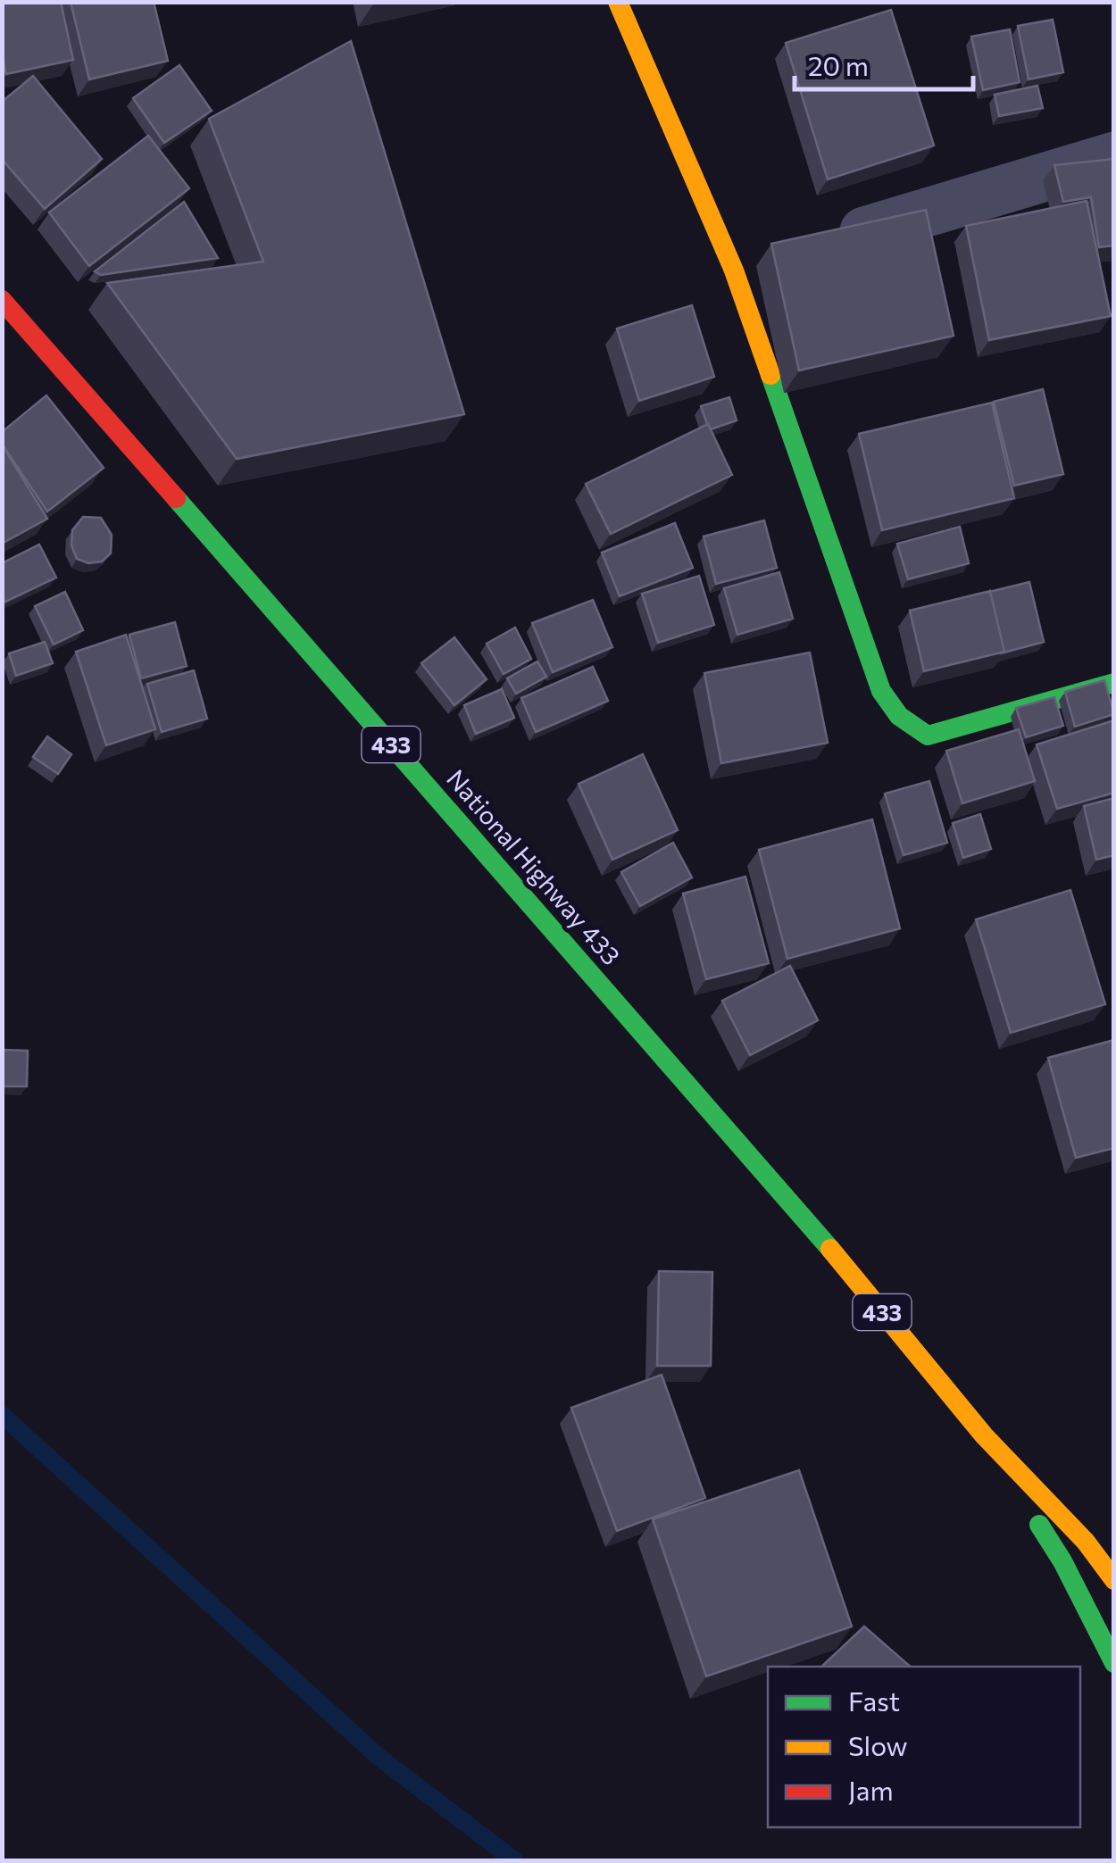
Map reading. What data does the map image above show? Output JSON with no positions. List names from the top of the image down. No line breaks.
{"streets":{"main road":["433","National Highway 433"]},"legend":["Fast","Slow","Jam"],"scale_bar":"20 m"}
